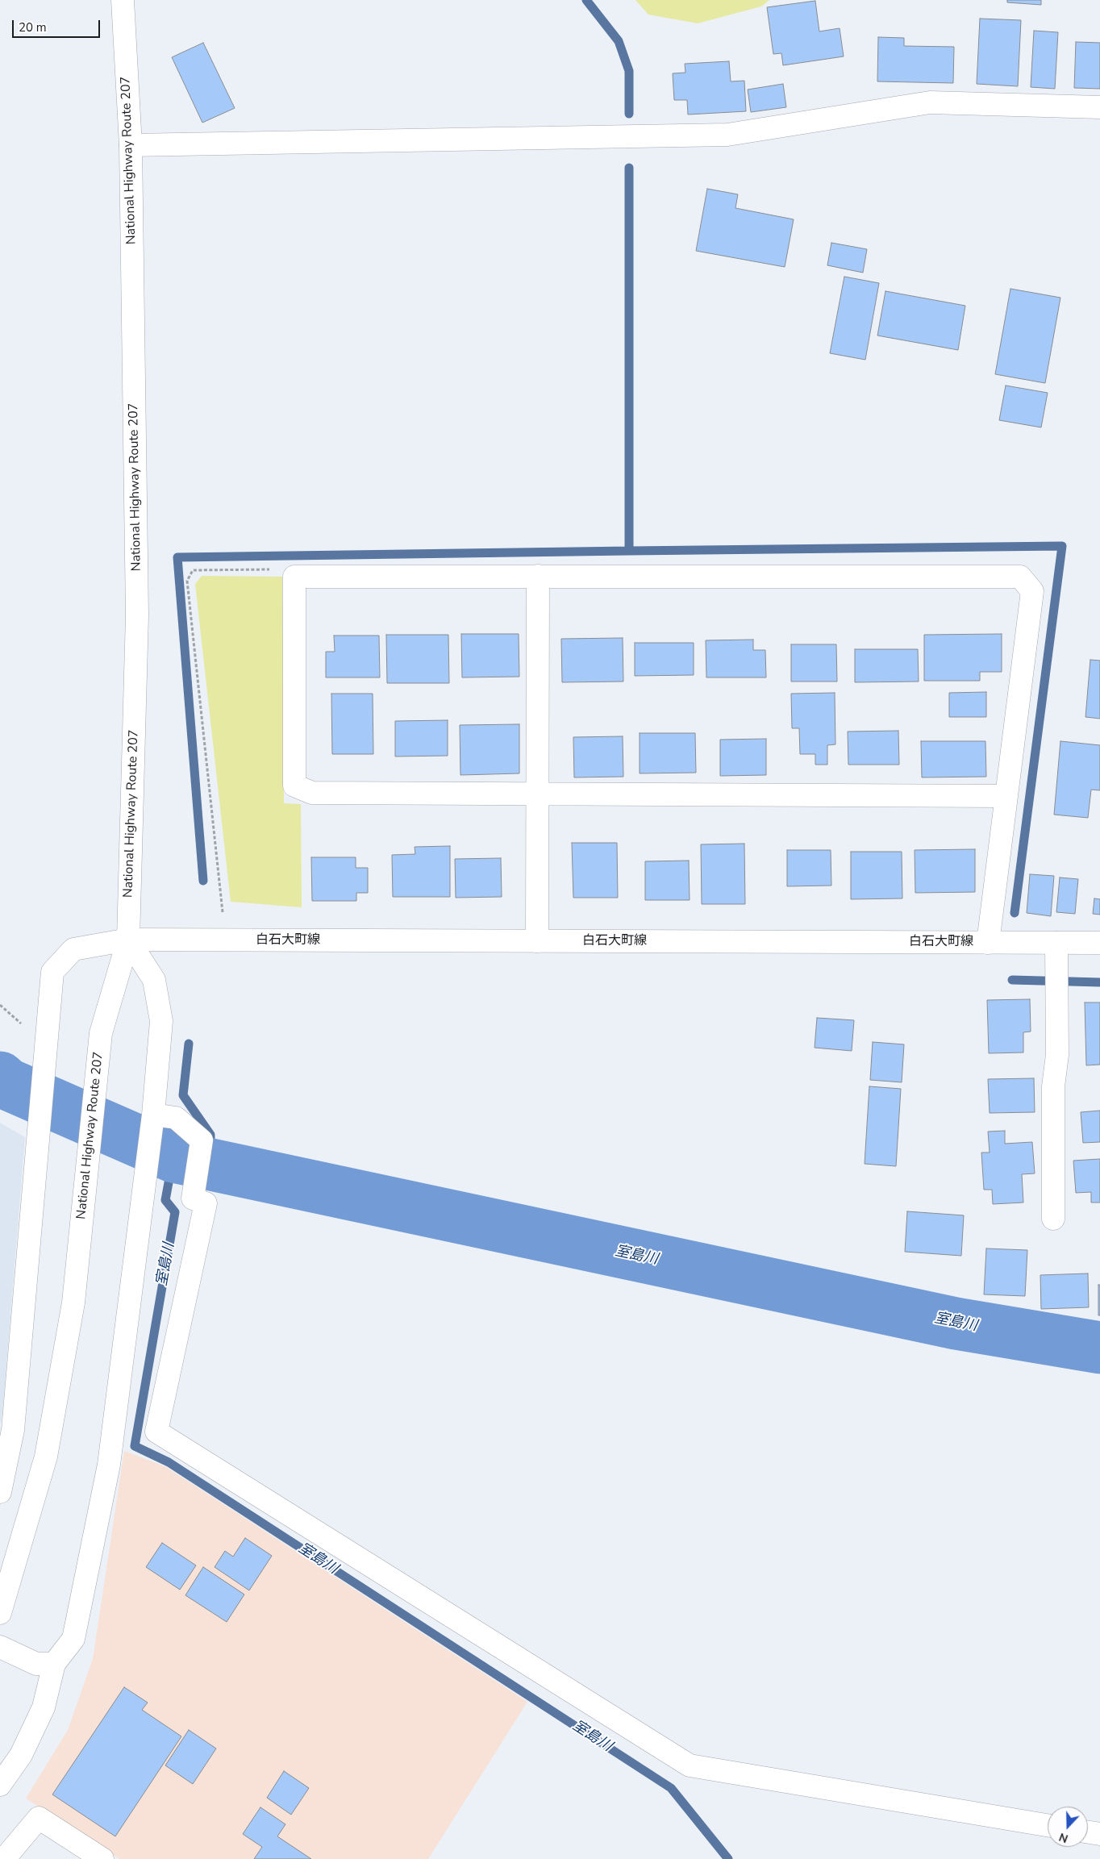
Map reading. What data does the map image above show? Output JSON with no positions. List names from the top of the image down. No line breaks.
{"streets":{"main road":["National Highway Route 207","白石大町線"]},"crossings":[["National Highway Route 207","白石大町線"]],"water":["室島川"],"scale_bar":"20 m","north":"bottom"}
